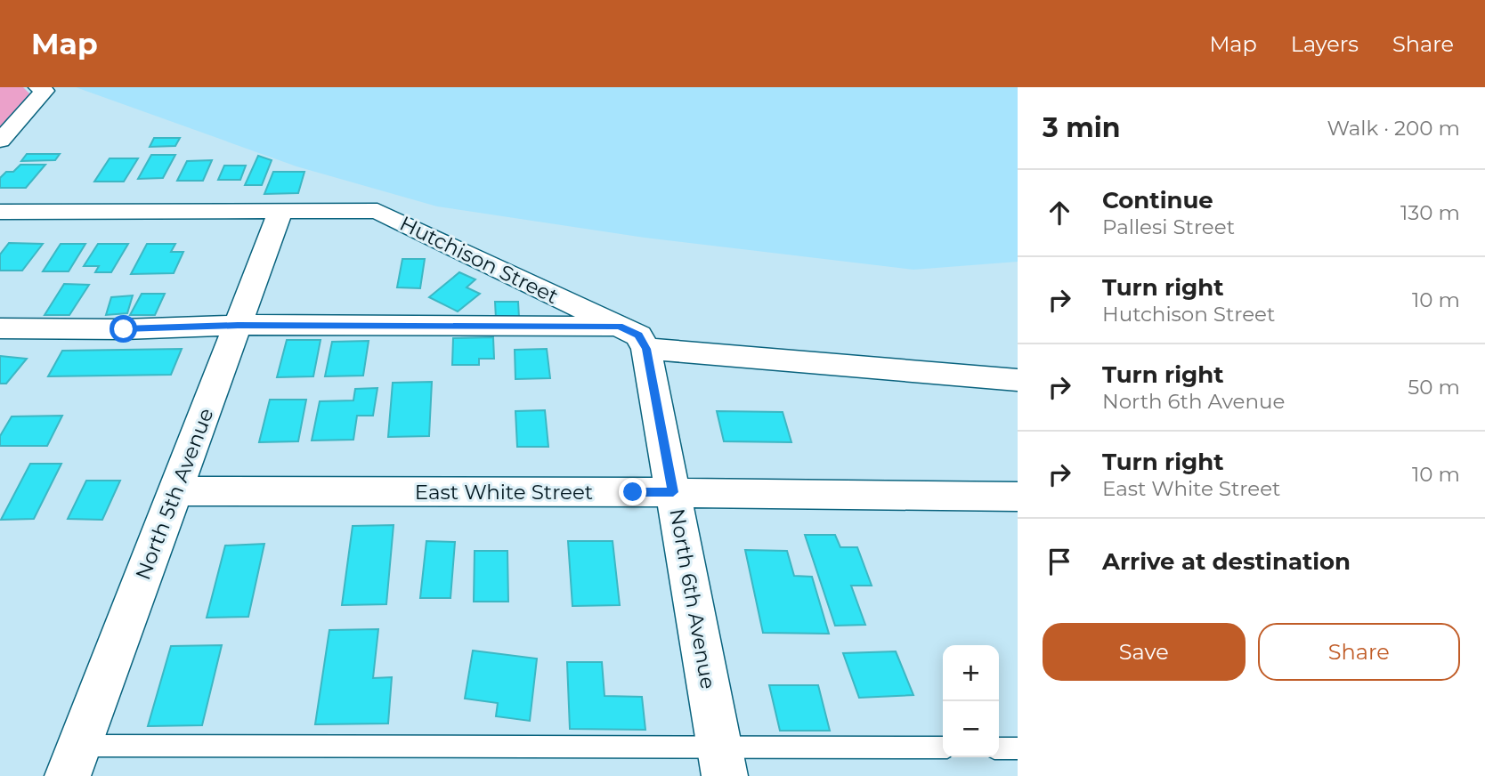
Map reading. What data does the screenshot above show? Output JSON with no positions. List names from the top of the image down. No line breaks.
{"streets":{"street":["Hutchison Street","East White Street","North 5th Avenue","North 6th Avenue"]},"crossings":[["Hutchison Street","North 5th Avenue"],["Hutchison Street","North 6th Avenue"],["East White Street","North 5th Avenue"],["East White Street","North 6th Avenue"]],"page":{"header":"Map","nav":["Map","Layers","Share"],"heading":["3 min","Walk · 200 m"],"list":[["Continue","Pallesi Street","130 m"],["Turn right","Hutchison Street","10 m"],["Turn right","North 6th Avenue","50 m"],["Turn right","East White Street","10 m"],"Arrive at destination"],"buttons":["Save","Share"],"map_buttons":["+","−"]}}
